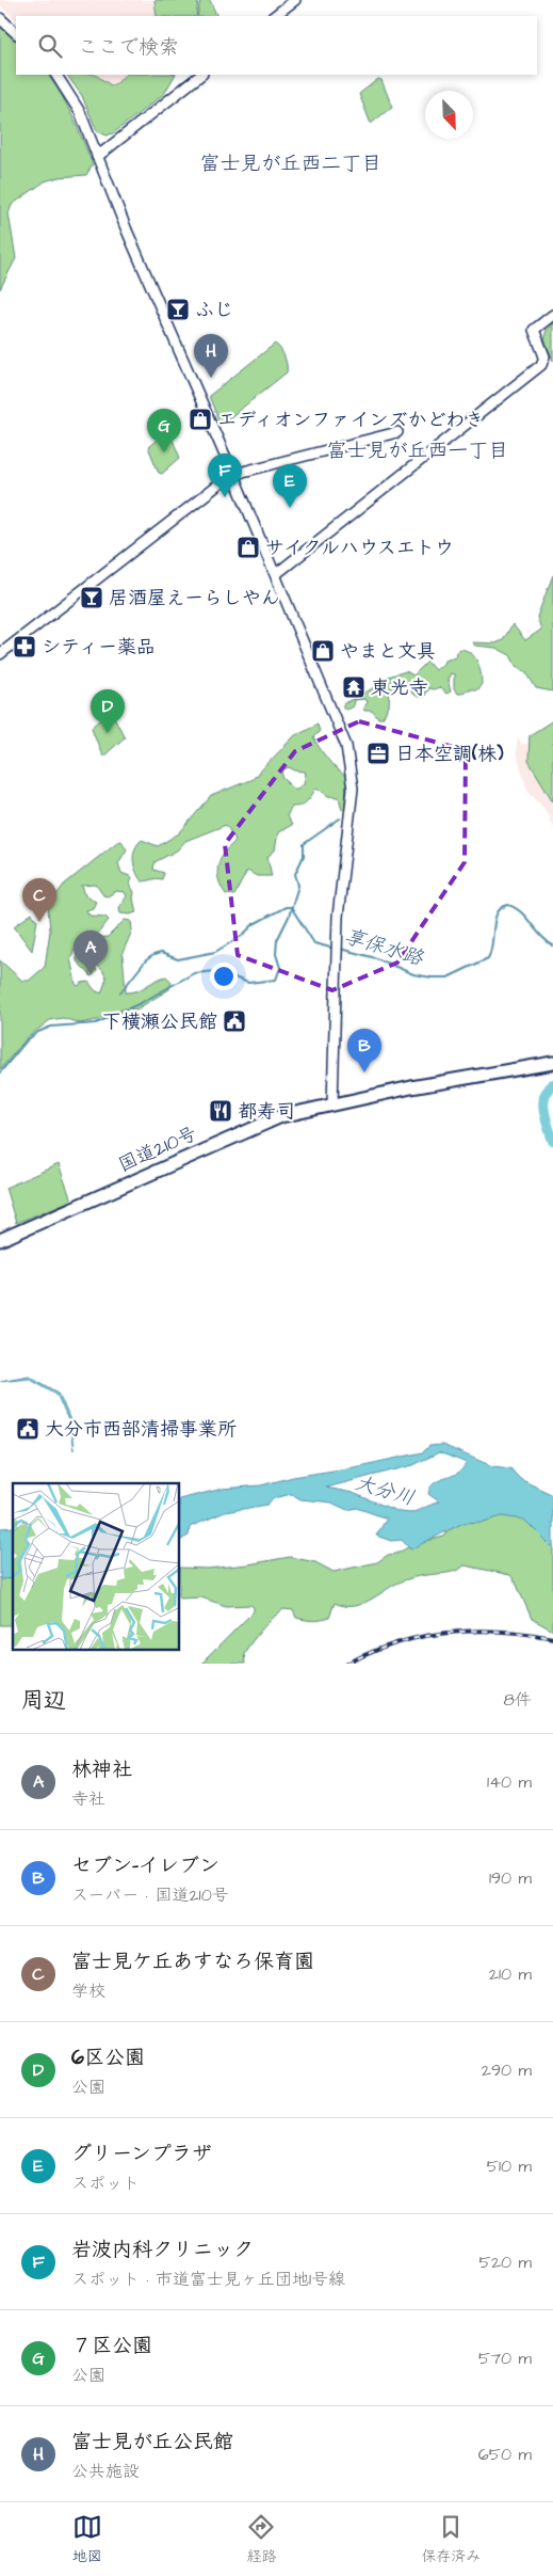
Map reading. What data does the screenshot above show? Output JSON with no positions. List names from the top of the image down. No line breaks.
{"streets":{"highway":["国道210号"]},"districts":["富士見が丘西二丁目","富士見が丘西一丁目"],"water":["享保水路","大分川"],"places":{"bar":["ふじ","居酒屋えーらしやん"],"shop":["エディオンファインズかどわき","サイクルハウスエトウ","やまと文具"],"pharmacy":["シティー薬品"],"temple":["東光寺"],"office":["日本空調(株)"],"public building":["下横瀬公民館","大分市西部清掃事業所"],"restaurant":["都寿司"]},"north":"bottom right","page":{"search":"ここで検索","pins":["H","G","F","E","D","C","A","B"],"heading":["周辺","8件"],"list":[{"mark":"A","name":"林神社","note":"寺社","value":"140 m"},{"mark":"B","name":"セブン-イレブン","note":"スーパー · 国道210号","value":"190 m"},{"mark":"C","name":"富士見ケ丘あすなろ保育園","note":"学校","value":"210 m"},{"mark":"D","name":"6区公園","note":"公園","value":"290 m"},{"mark":"E","name":"グリーンプラザ","note":"スポット","value":"510 m"},{"mark":"F","name":"岩波内科クリニック","note":"スポット · 市道富士見ヶ丘団地1号線","value":"520 m"},{"mark":"G","name":"７区公園","note":"公園","value":"570 m"},{"mark":"H","name":"富士見が丘公民館","note":"公共施設","value":"650 m"}],"nav":["地図","経路","保存済み"]}}
